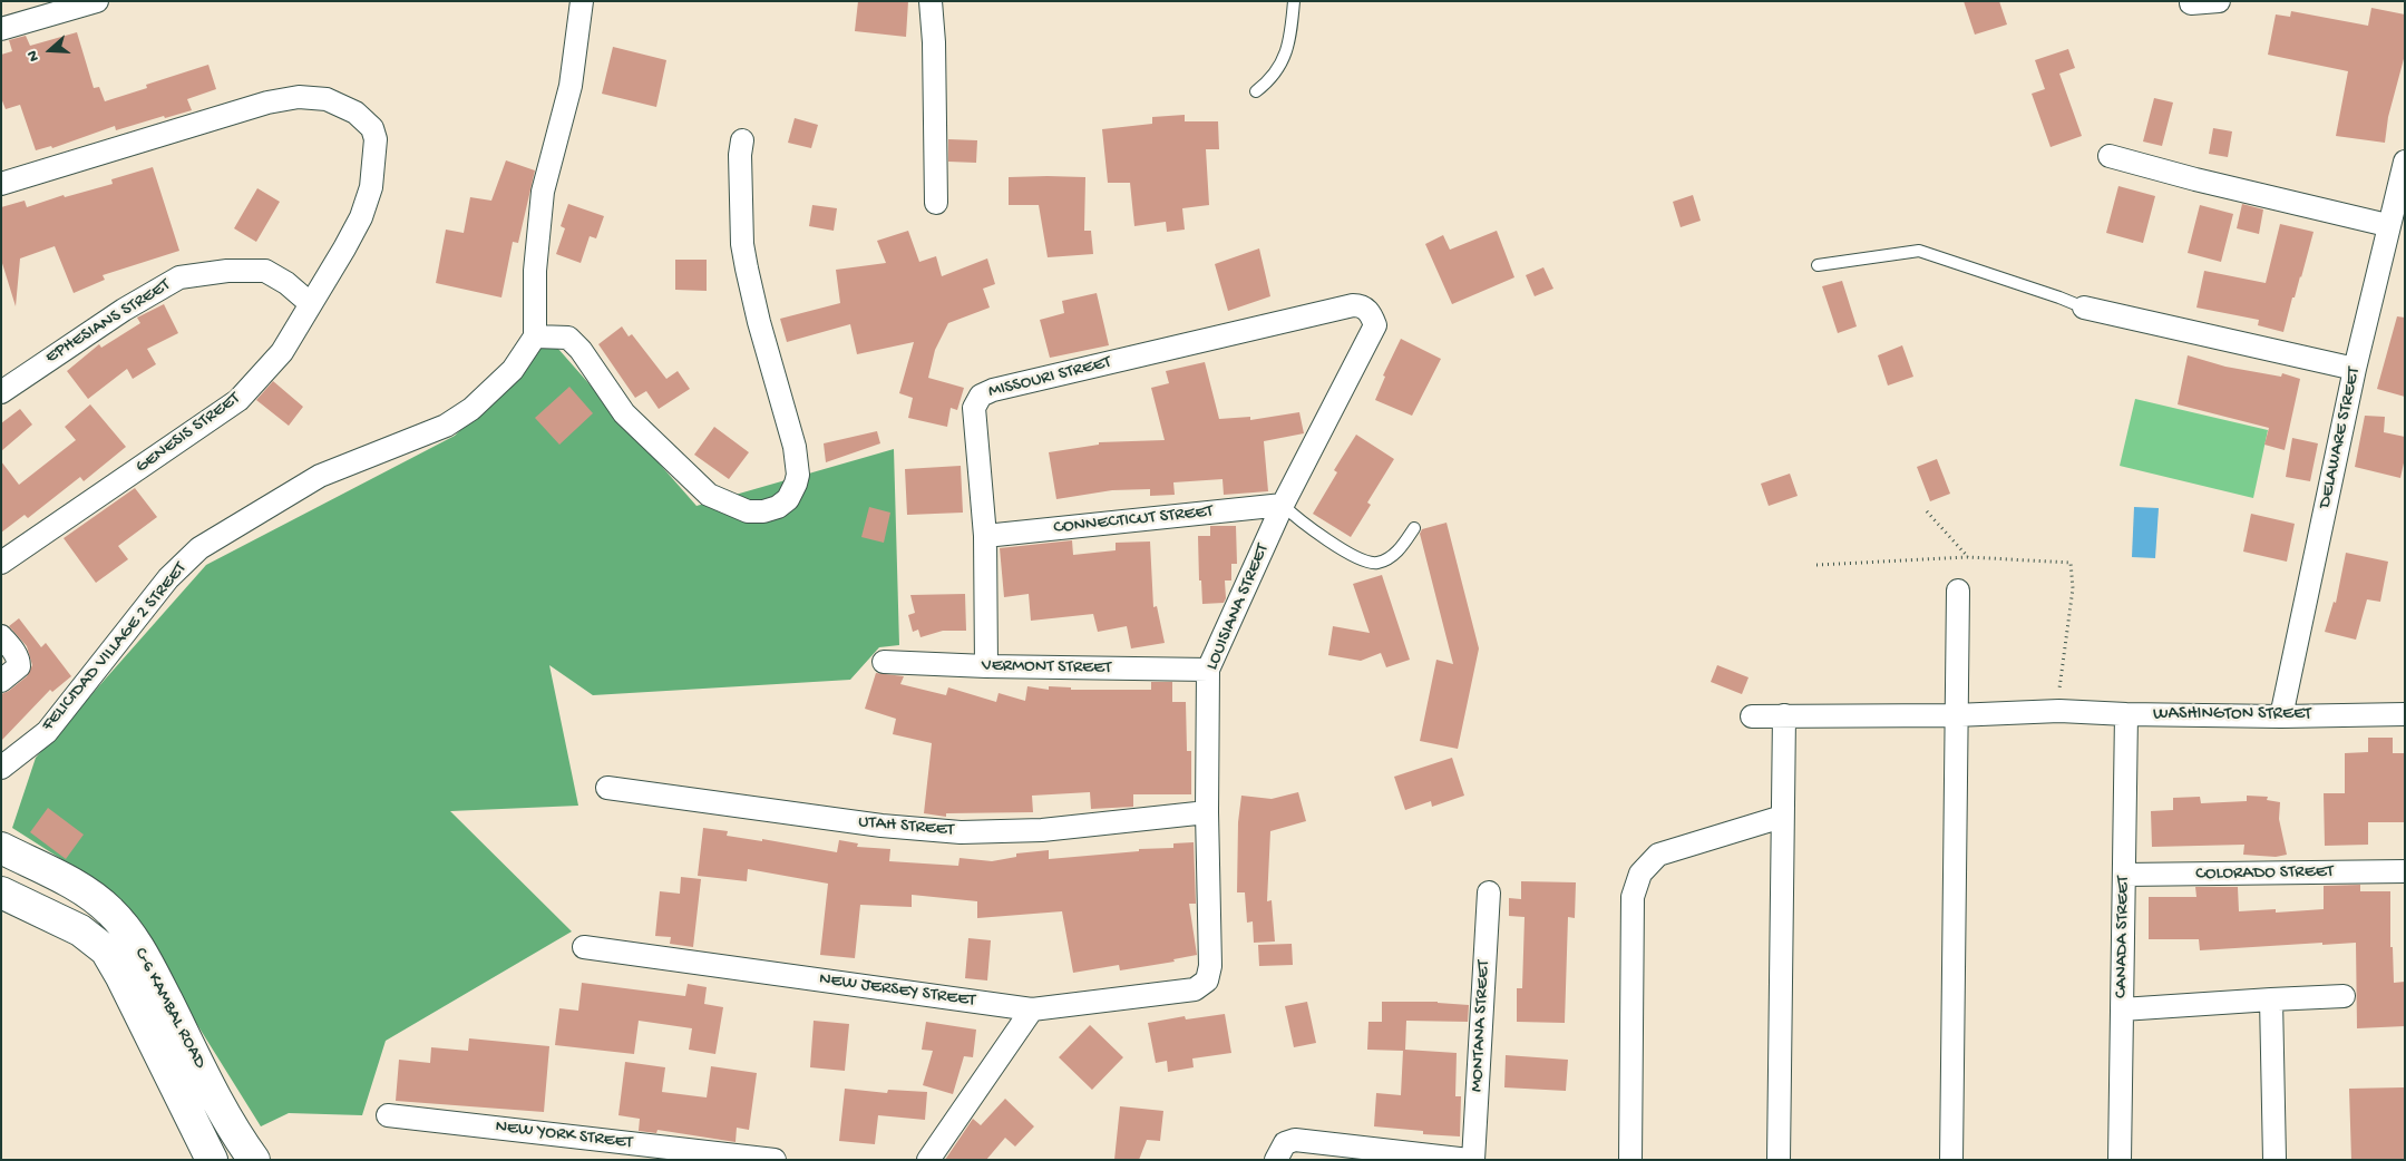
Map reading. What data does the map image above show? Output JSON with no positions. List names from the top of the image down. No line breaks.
{"streets":{"main road":["C-6 KAMBAL ROAD"],"street":["EPHESIANS STREET","MISSOURI STREET","GENESIS STREET","DELAWARE STREET","CONNECTICUT STREET","LOUISIANA STREET","FELICIDAD VILLAGE 2 STREET","VERMONT STREET","WASHINGTON STREET","UTAH STREET","COLORADO STREET","CANADA STREET","NEW JERSEY STREET","MONTANA STREET","NEW YORK STREET"]},"crossings":[["EPHESIANS STREET","GENESIS STREET"],["MISSOURI STREET","CONNECTICUT STREET"],["MISSOURI STREET","LOUISIANA STREET"],["MISSOURI STREET","VERMONT STREET"],["DELAWARE STREET","WASHINGTON STREET"],["CONNECTICUT STREET","LOUISIANA STREET"],["LOUISIANA STREET","VERMONT STREET"],["LOUISIANA STREET","UTAH STREET"],["LOUISIANA STREET","NEW JERSEY STREET"],["WASHINGTON STREET","CANADA STREET"],["COLORADO STREET","CANADA STREET"]],"north":"left"}
